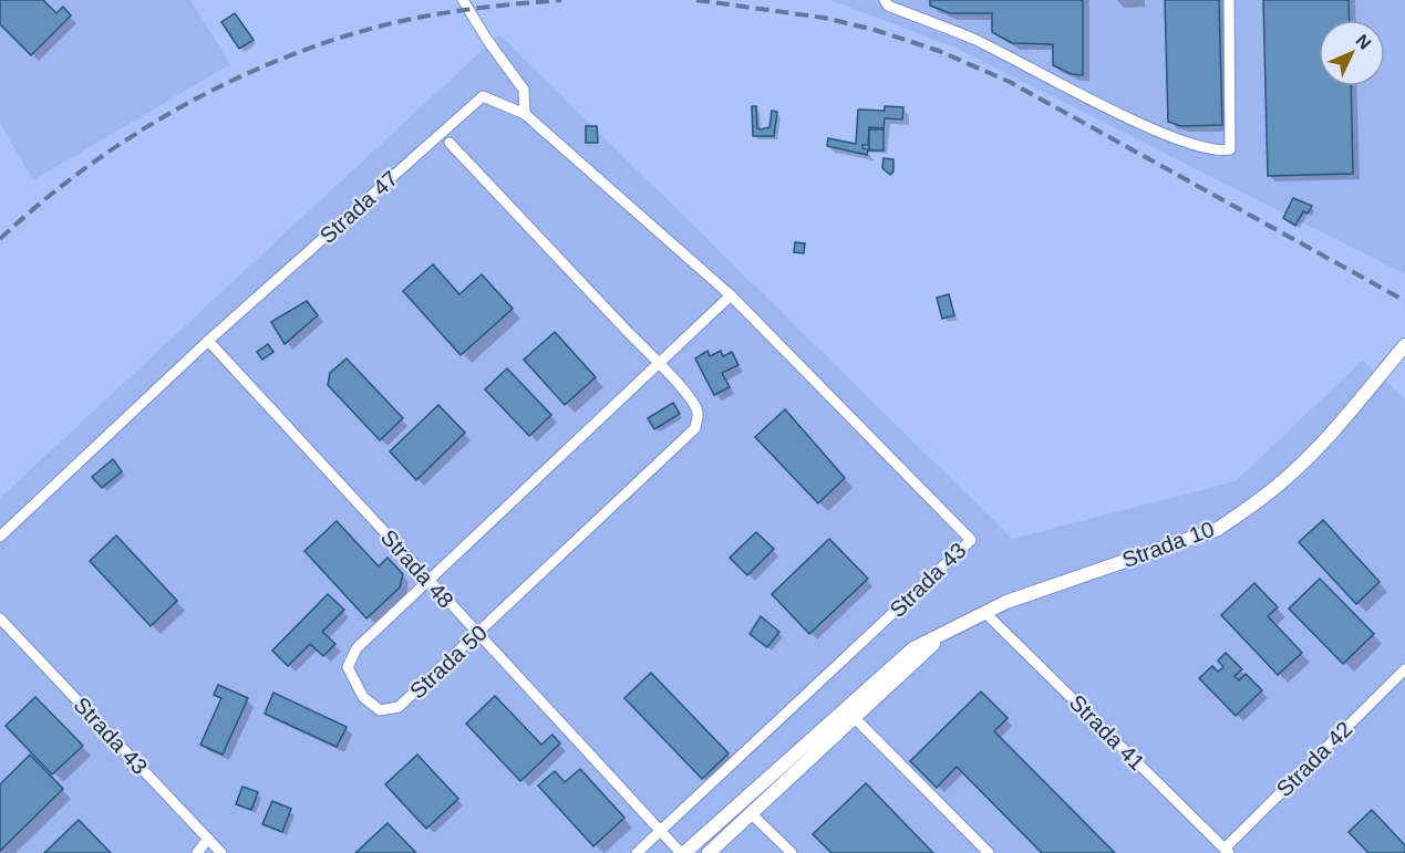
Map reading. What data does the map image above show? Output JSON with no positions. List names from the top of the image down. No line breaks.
{"streets":{"street":["Strada 47","Strada 10","Strada 48","Strada 43","Strada 50","Strada 41","Strada 42"]},"crossings":[["Strada 47","Strada 48"],["Strada 47","Strada 43"],["Strada 47","Strada 50"],["Strada 10","Strada 48"],["Strada 10","Strada 41"],["Strada 48","Strada 43"],["Strada 48","Strada 50"],["Strada 43","Strada 50"],["Strada 41","Strada 42"]],"north":"top right"}
